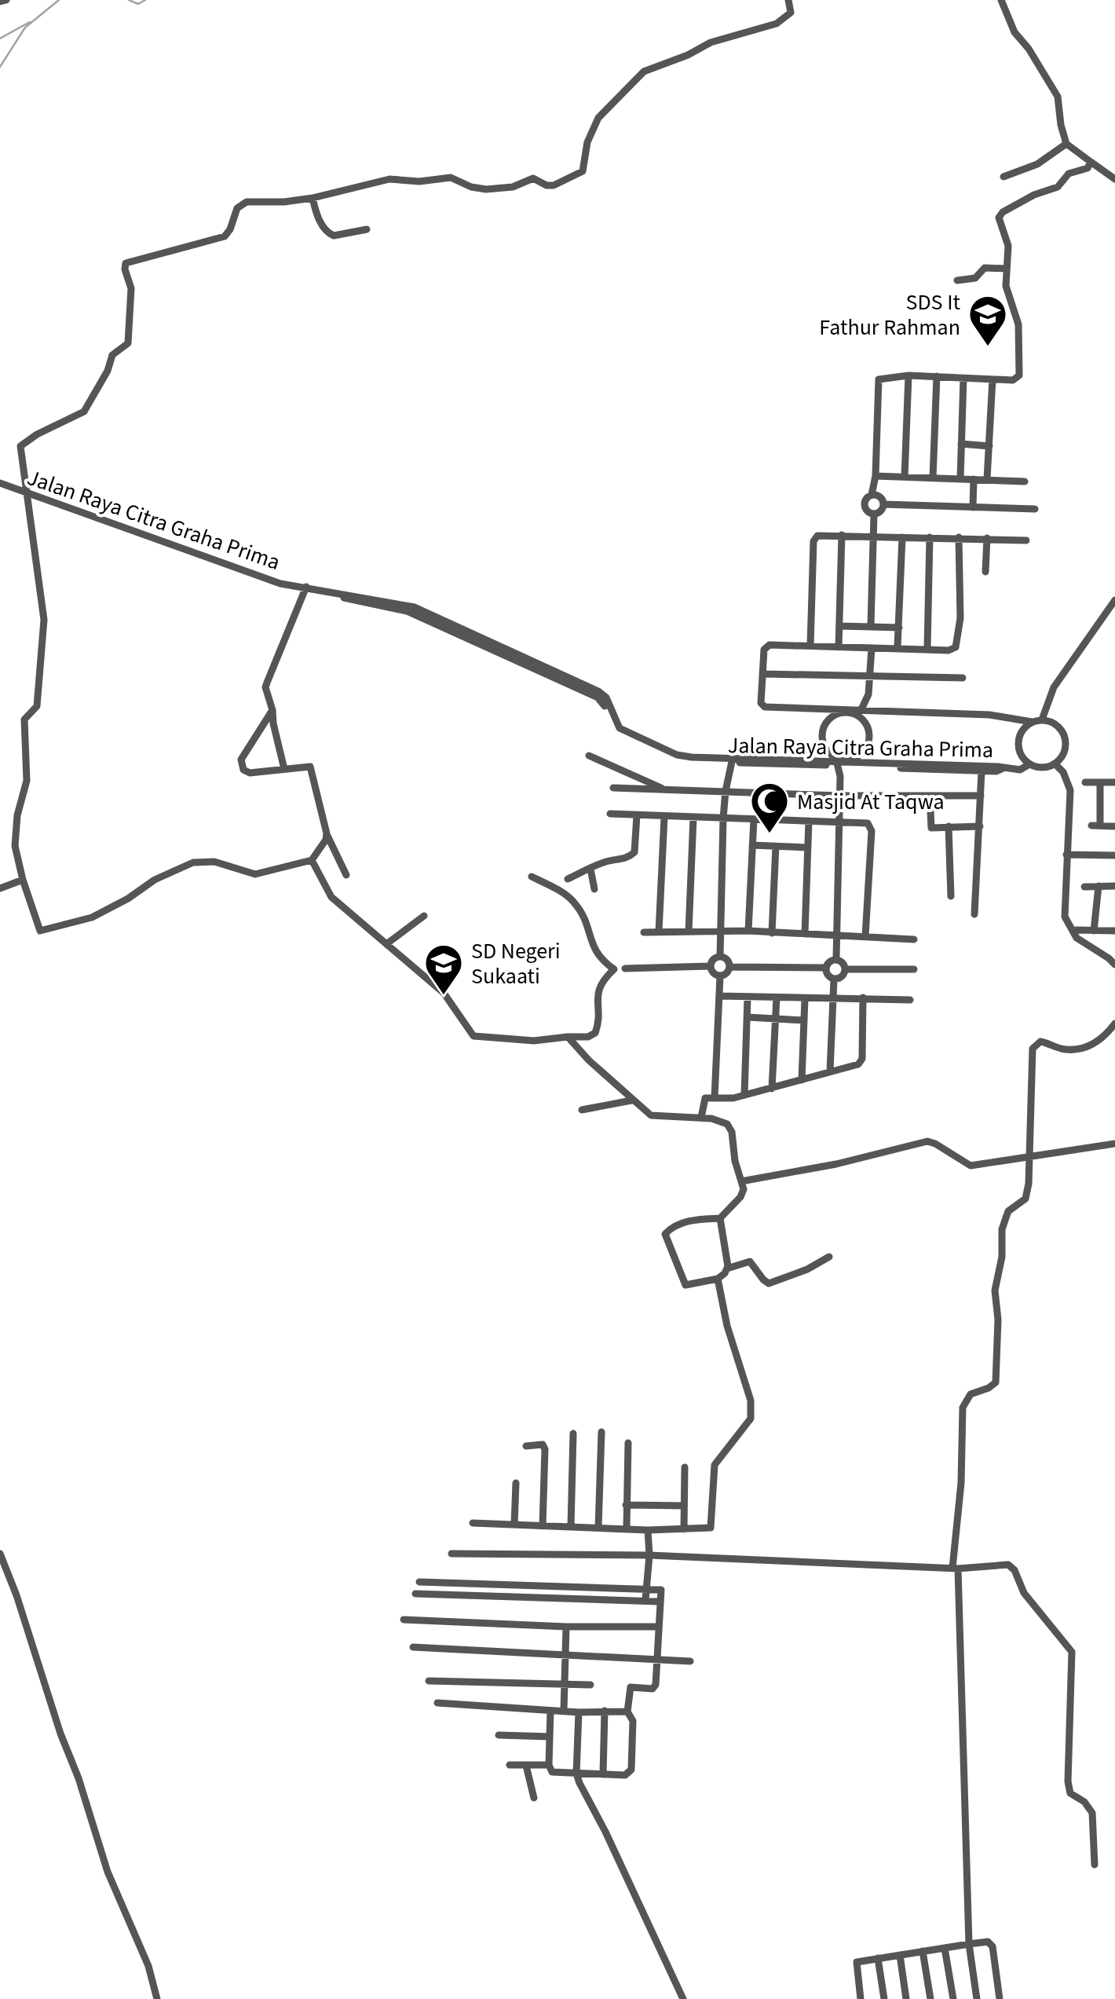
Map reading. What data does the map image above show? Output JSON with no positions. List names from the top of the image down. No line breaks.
{"streets":{"street":["Jalan Raya Citra Graha Prima"]},"places":{"school or university":["SDS It Fathur Rahman","SD Negeri Sukaati"],"mosque":["Masjid At Taqwa"]}}
